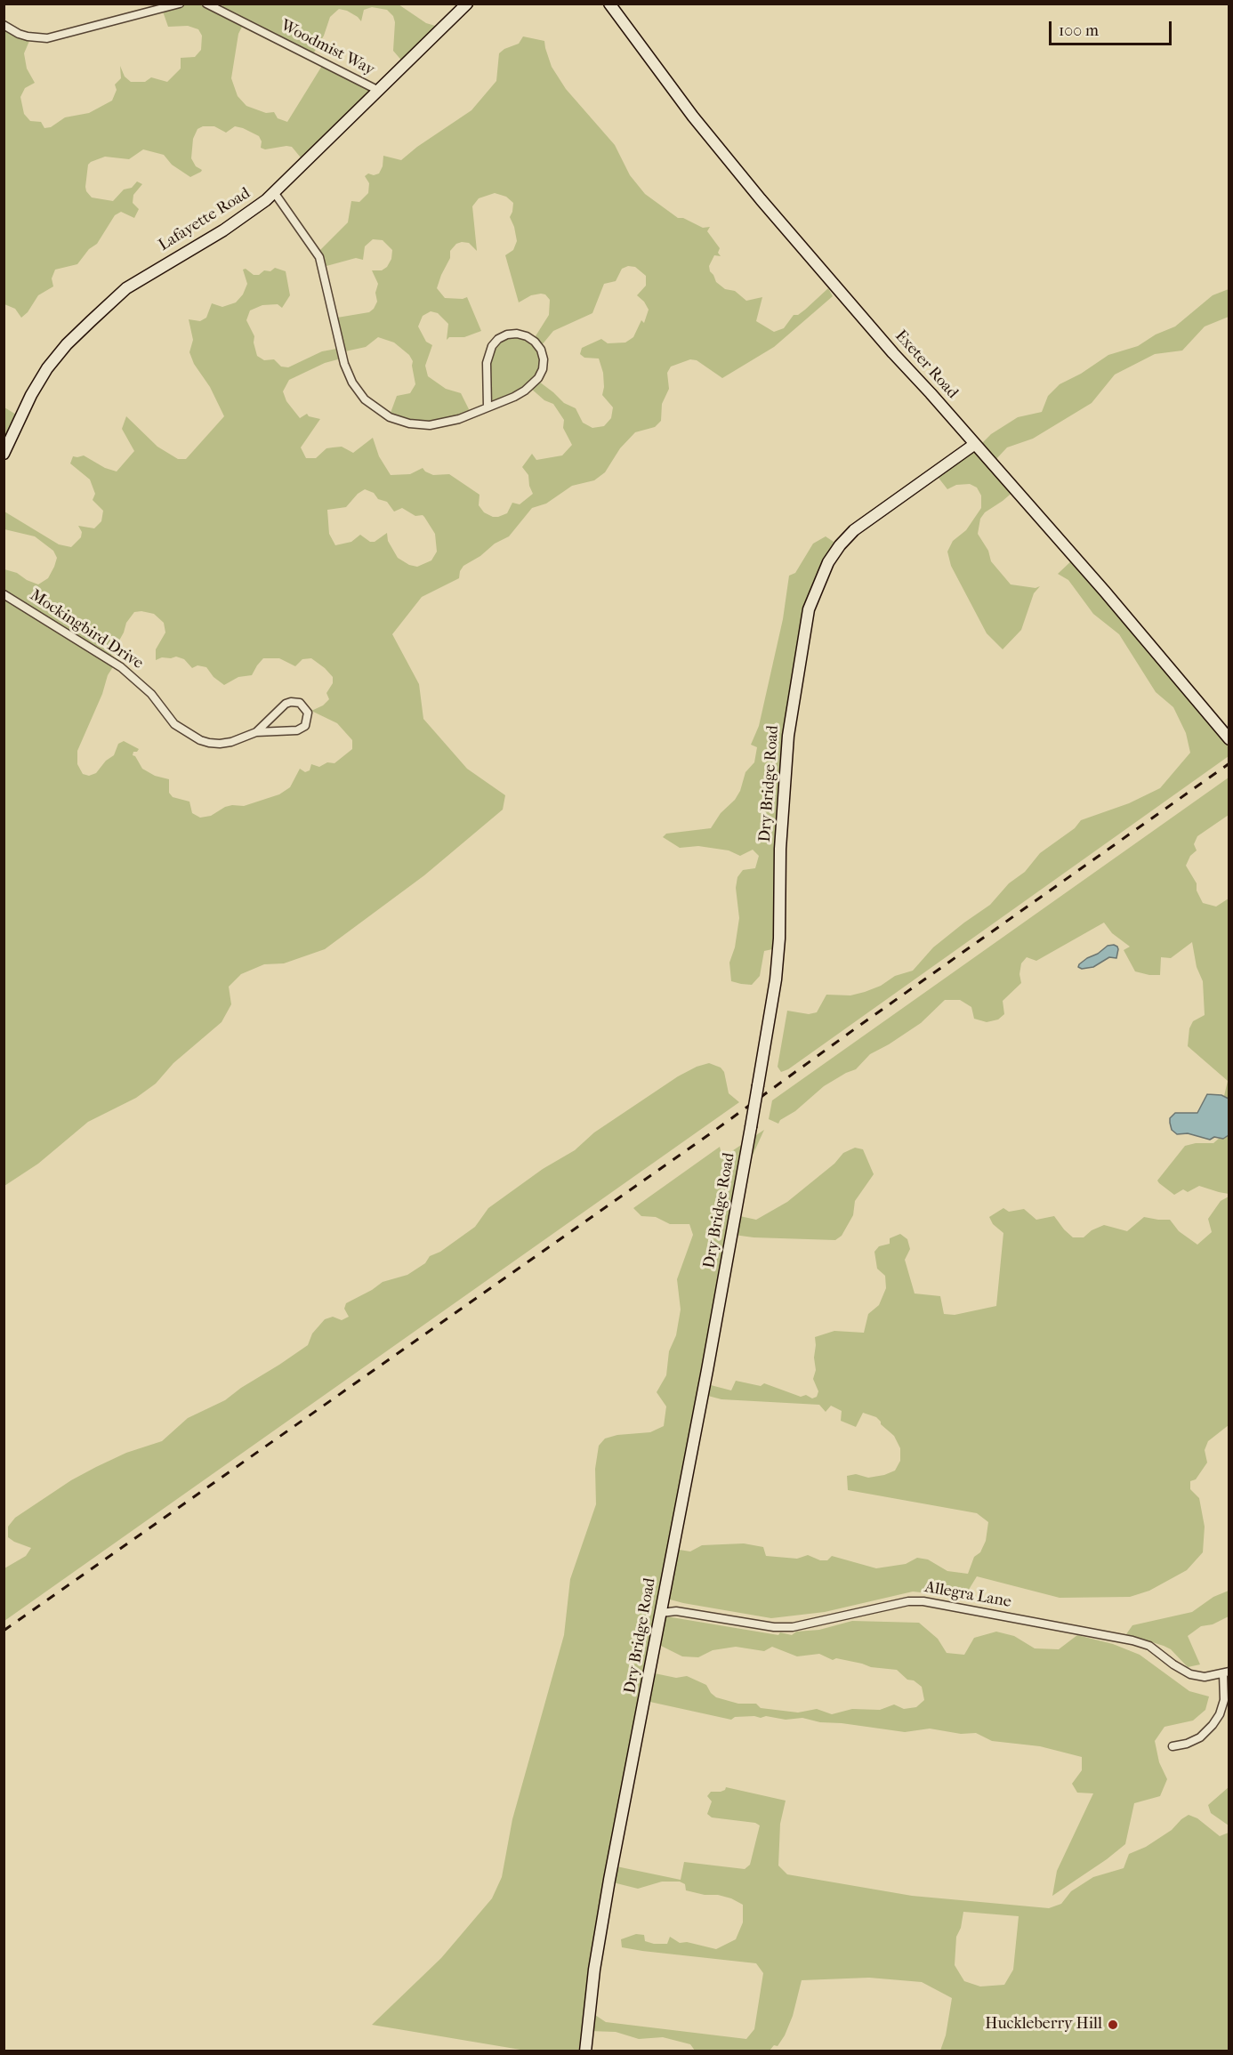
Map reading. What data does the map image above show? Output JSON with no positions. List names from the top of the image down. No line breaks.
{"streets":{"street":["Woodmist Way","Lafayette Road","Exeter Road","Mockingbird Drive","Dry Bridge Road","Allegra Lane"]},"crossings":[["Woodmist Way","Lafayette Road"],["Exeter Road","Dry Bridge Road"],["Dry Bridge Road","Allegra Lane"]],"places":["Huckleberry Hill"],"scale_bar":"100 m"}
